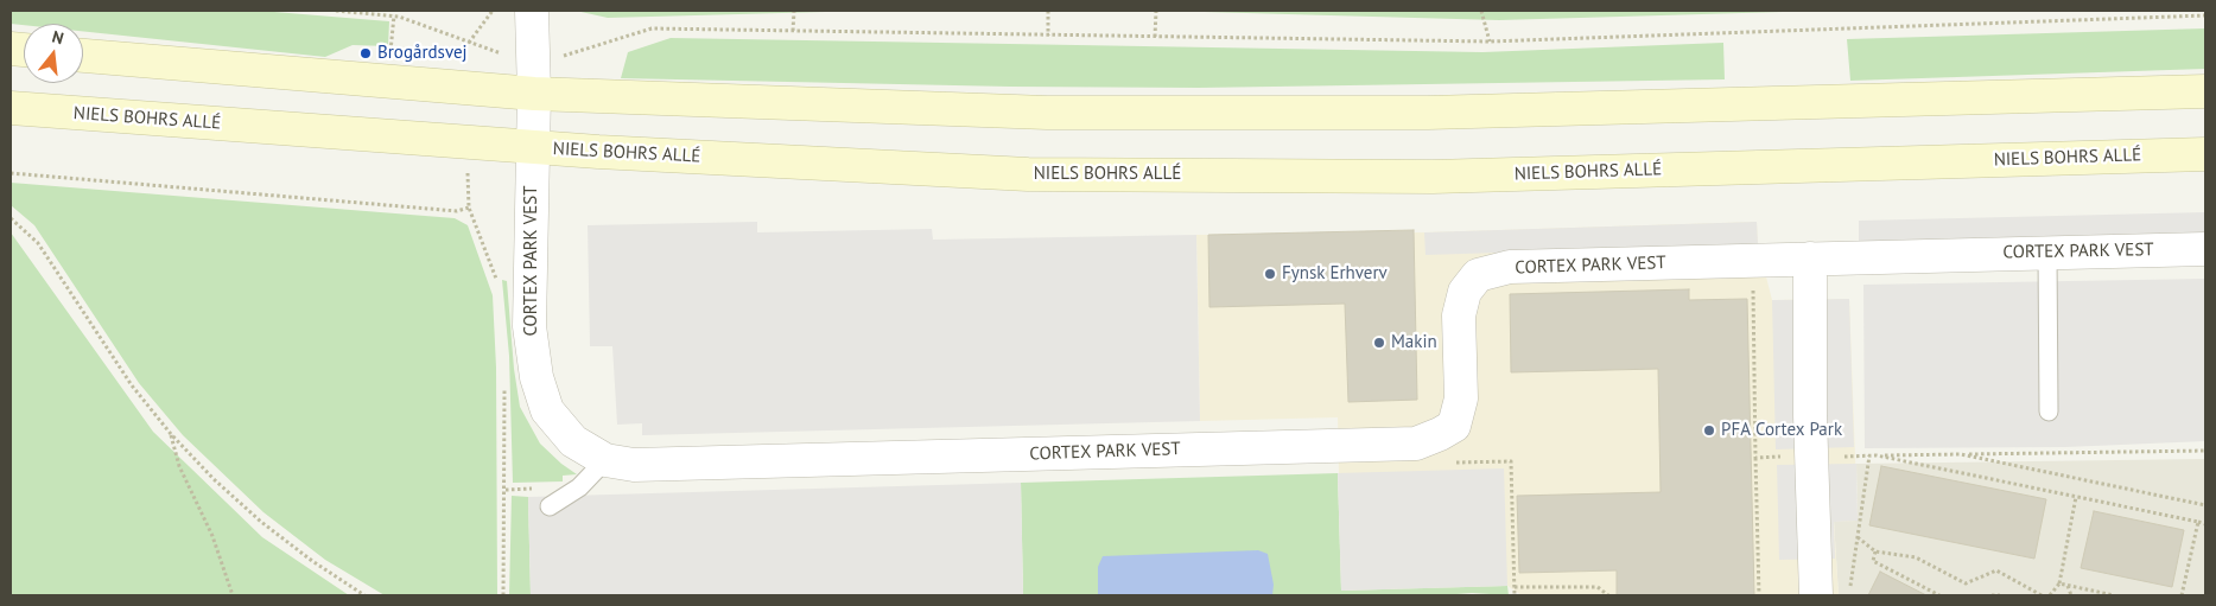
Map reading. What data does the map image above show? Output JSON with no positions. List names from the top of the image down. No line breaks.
{"streets":{"street":["NIELS BOHRS ALLÉ","CORTEX PARK VEST"]},"crossings":[["NIELS BOHRS ALLÉ","CORTEX PARK VEST"]],"places":["Brogårdsvej","Fynsk Erhverv","Makin","PFA Cortex Park"],"north":"top"}
